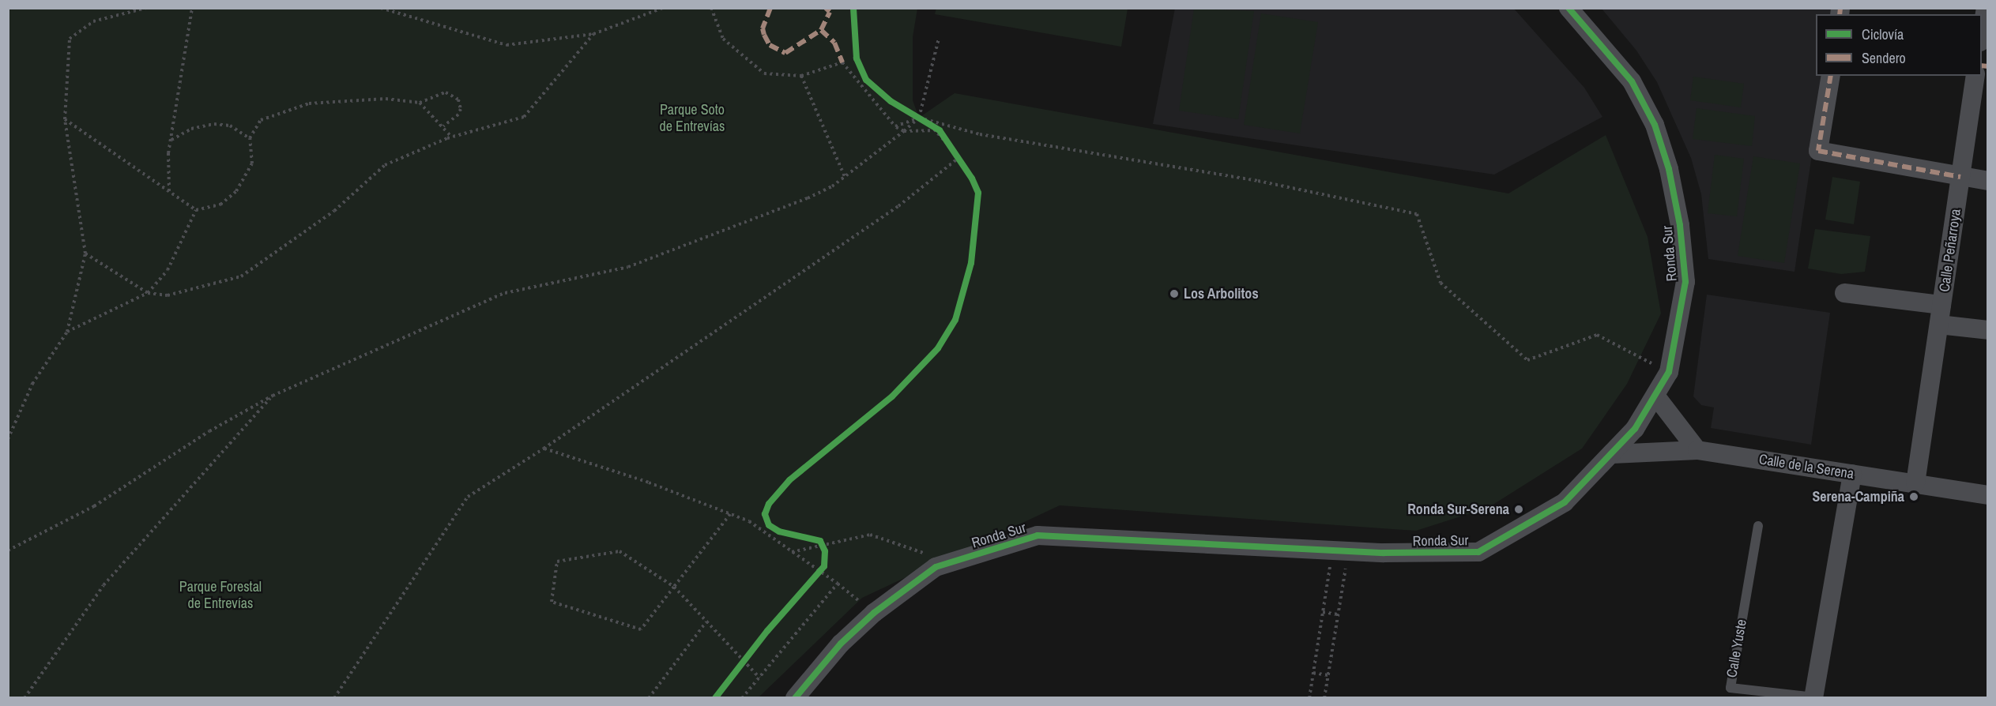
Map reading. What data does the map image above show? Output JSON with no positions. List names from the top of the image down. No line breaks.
{"streets":{"street":["Calle Peñarroya","Ronda Sur","Calle de la Serena","Calle Yuste"]},"crossings":[["Ronda Sur","Calle de la Serena"],["Calle de la Serena","Calle Yuste"]],"parks":["Parque Soto de Entrevías","Parque Forestal de Entrevías"],"places":["Los Arbolitos","Serena-Campiña","Ronda Sur-Serena"],"legend":["Ciclovía","Sendero"]}
